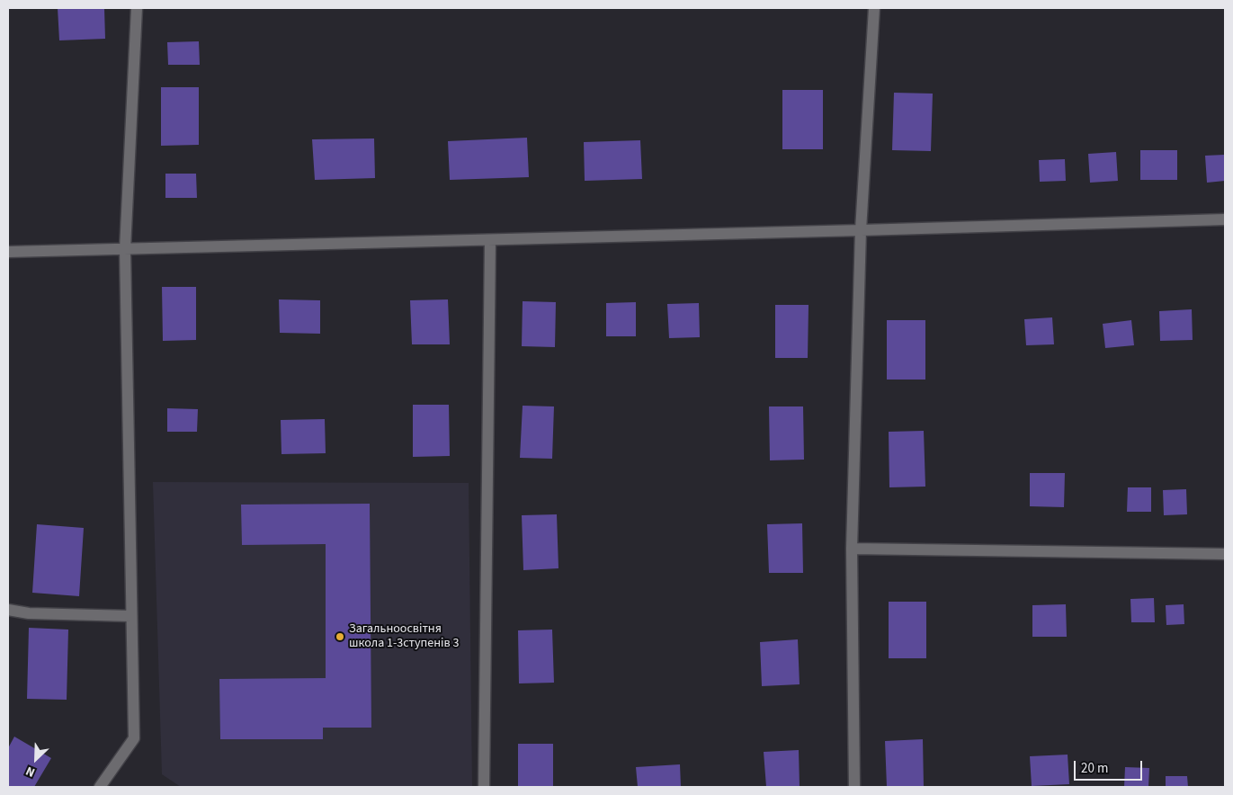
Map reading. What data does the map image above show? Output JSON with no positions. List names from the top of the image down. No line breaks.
{"places":["Загальноосвiтня школа 1-3ступенiв 3"],"scale_bar":"20 m","north":"bottom left"}
